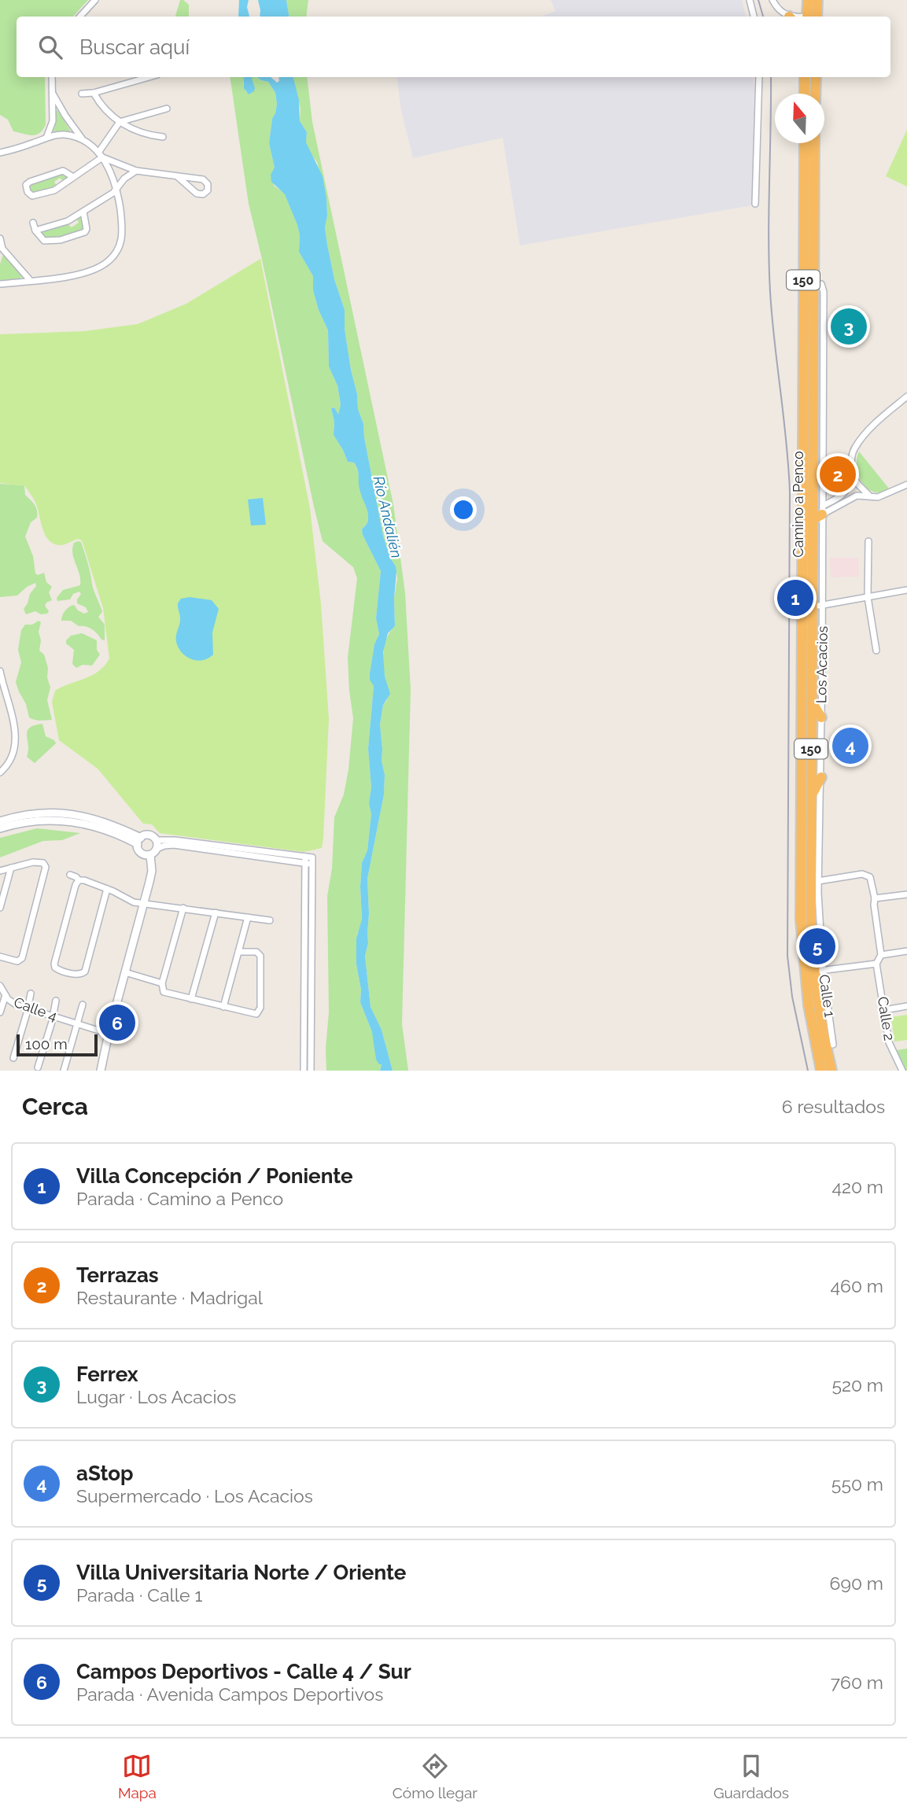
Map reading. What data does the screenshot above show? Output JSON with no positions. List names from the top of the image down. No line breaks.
{"streets":{"highway":["150","Camino a Penco"],"street":["Los Acacios","Calle 1","Calle 4","Calle 2"]},"crossings":[["Camino a Penco","Los Acacios"],["Camino a Penco","Calle 1"],["Los Acacios","Calle 1"]],"water":["Río Andalién"],"scale_bar":"100 m","north":"top","page":{"search":"Buscar aquí","pins":["3","2","1","4","5","6"],"scale":"100 m","heading":["Cerca","6 resultados"],"list":[{"mark":"1","name":"Villa Concepción / Poniente","note":"Parada · Camino a Penco","value":"420 m"},{"mark":"2","name":"Terrazas","note":"Restaurante · Madrigal","value":"460 m"},{"mark":"3","name":"Ferrex","note":"Lugar · Los Acacios","value":"520 m"},{"mark":"4","name":"aStop","note":"Supermercado · Los Acacios","value":"550 m"},{"mark":"5","name":"Villa Universitaria Norte / Oriente","note":"Parada · Calle 1","value":"690 m"},{"mark":"6","name":"Campos Deportivos - Calle 4 / Sur","note":"Parada · Avenida Campos Deportivos","value":"760 m"}],"nav":["Mapa","Cómo llegar","Guardados"]}}
